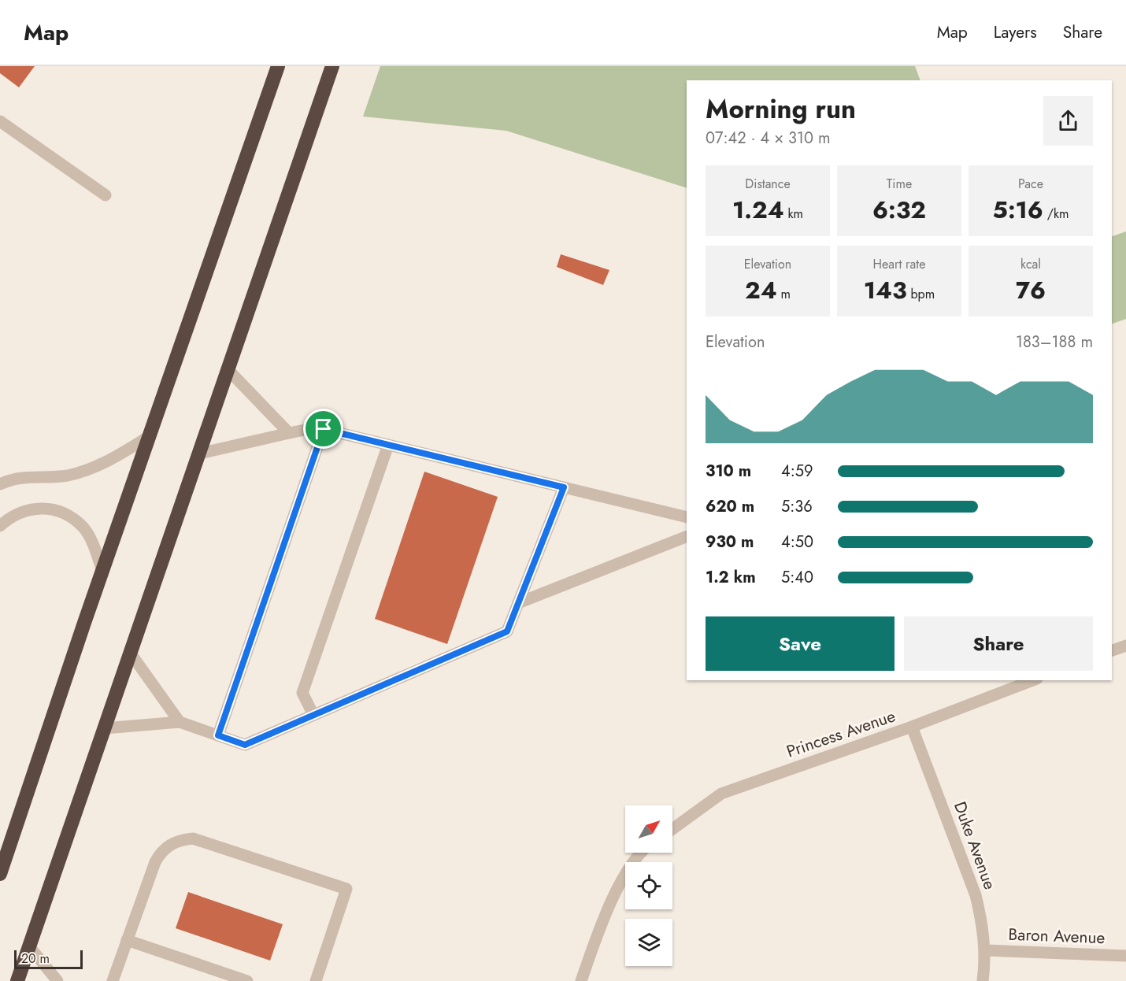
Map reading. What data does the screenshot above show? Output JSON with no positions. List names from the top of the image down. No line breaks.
{"streets":{"street":["Princess Avenue","Duke Avenue","Baron Avenue"]},"crossings":[["Princess Avenue","Duke Avenue"],["Duke Avenue","Baron Avenue"]],"scale_bar":"20 m","north":"top right","page":{"header":"Map","nav":["Map","Layers","Share"],"heading":["Morning run","07:42 · 4 × 310 m"],"stats":[["Distance","1.24 km"],["Time","6:32"],["Pace","5:16 /km"],["Elevation","24 m"],["Heart rate","143 bpm"],["kcal","76"]],"chart":["Elevation","183–188 m"],"list":[{"name":"310 m","note":"4:59"},{"name":"620 m","note":"5:36"},{"name":"930 m","note":"4:50"},{"name":"1.2 km","note":"5:40"}],"buttons":["Save","Share"],"scale":"20 m"}}
